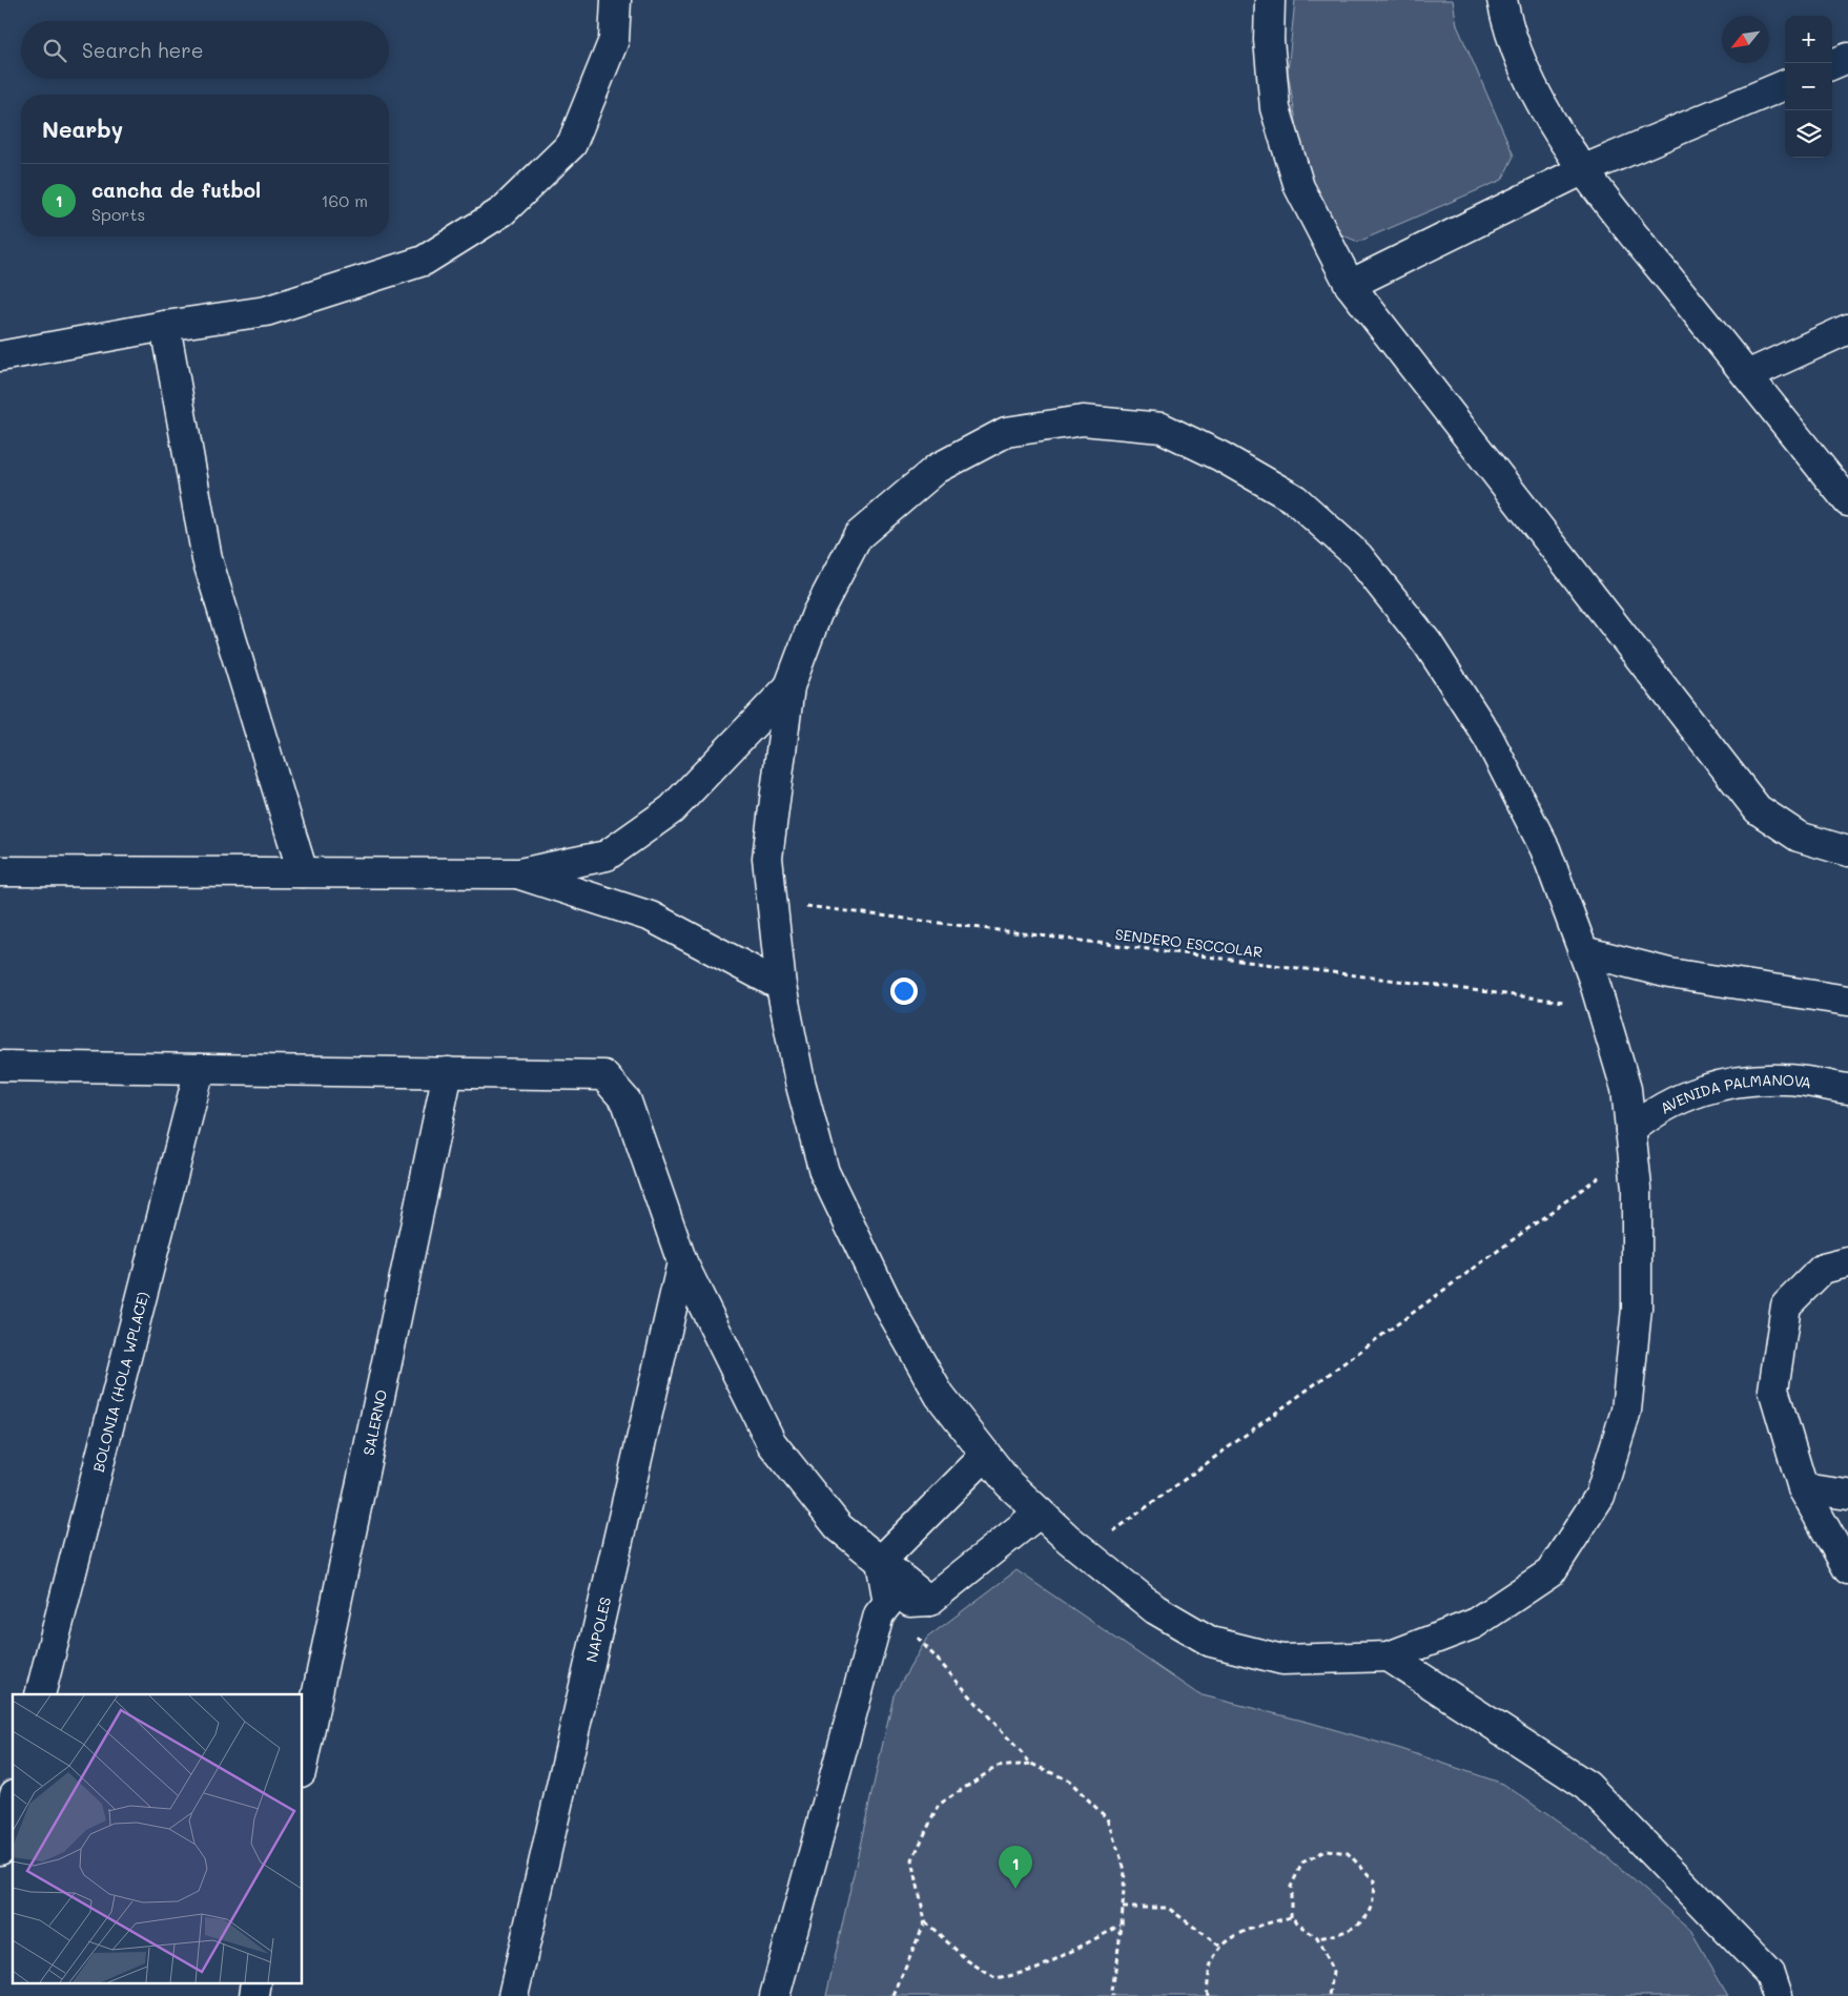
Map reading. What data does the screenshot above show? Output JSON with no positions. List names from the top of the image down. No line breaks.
{"streets":{"street":["AVENIDA PALMANOVA","BOLONIA (HOLA WPLACE)","SALERNO","NAPOLES"],"path":["SENDERO ESCCOLAR"]},"north":"bottom left","page":{"map_buttons":["+","−"],"search":"Search here","heading":"Nearby","list":[{"mark":"1","name":"cancha de futbol","note":"Sports","value":"160 m"}],"pins":"1"}}
